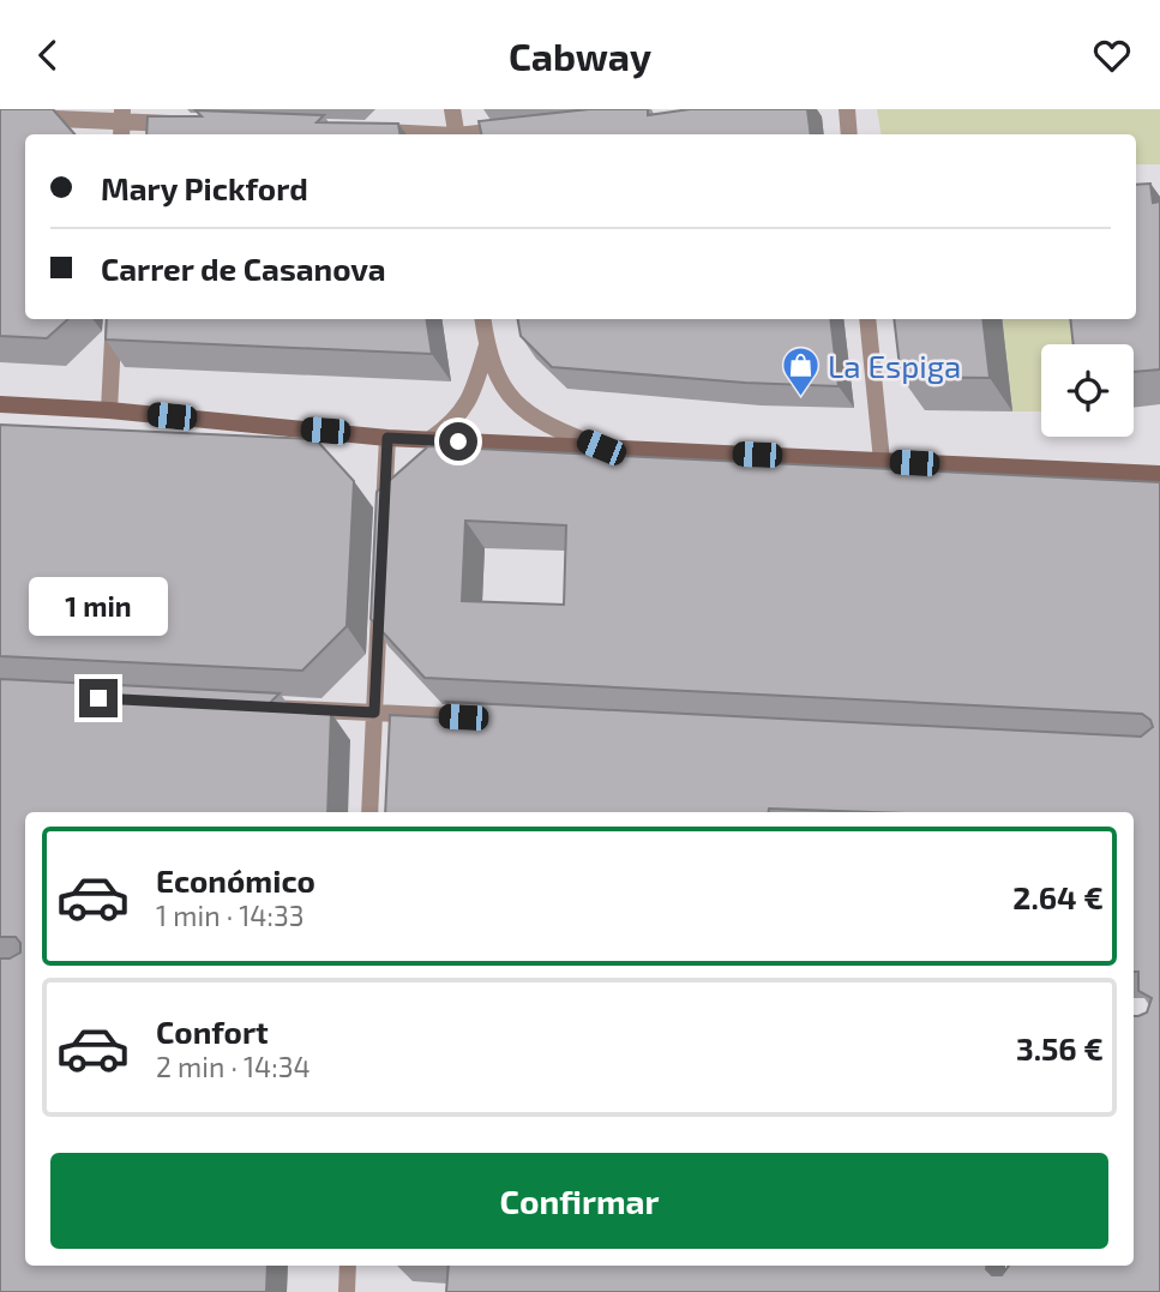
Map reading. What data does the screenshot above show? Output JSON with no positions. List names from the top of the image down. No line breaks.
{"places":{"shop":["La Espiga"]},"page":{"header":"Cabway","banner":["Mary Pickford","Carrer de Casanova"],"bubble":"1 min","list":[{"name":"Económico","note":"1 min · 14:33","value":"2.64 €"},{"name":"Confort","note":"2 min · 14:34","value":"3.56 €"}],"buttons":"Confirmar"}}
